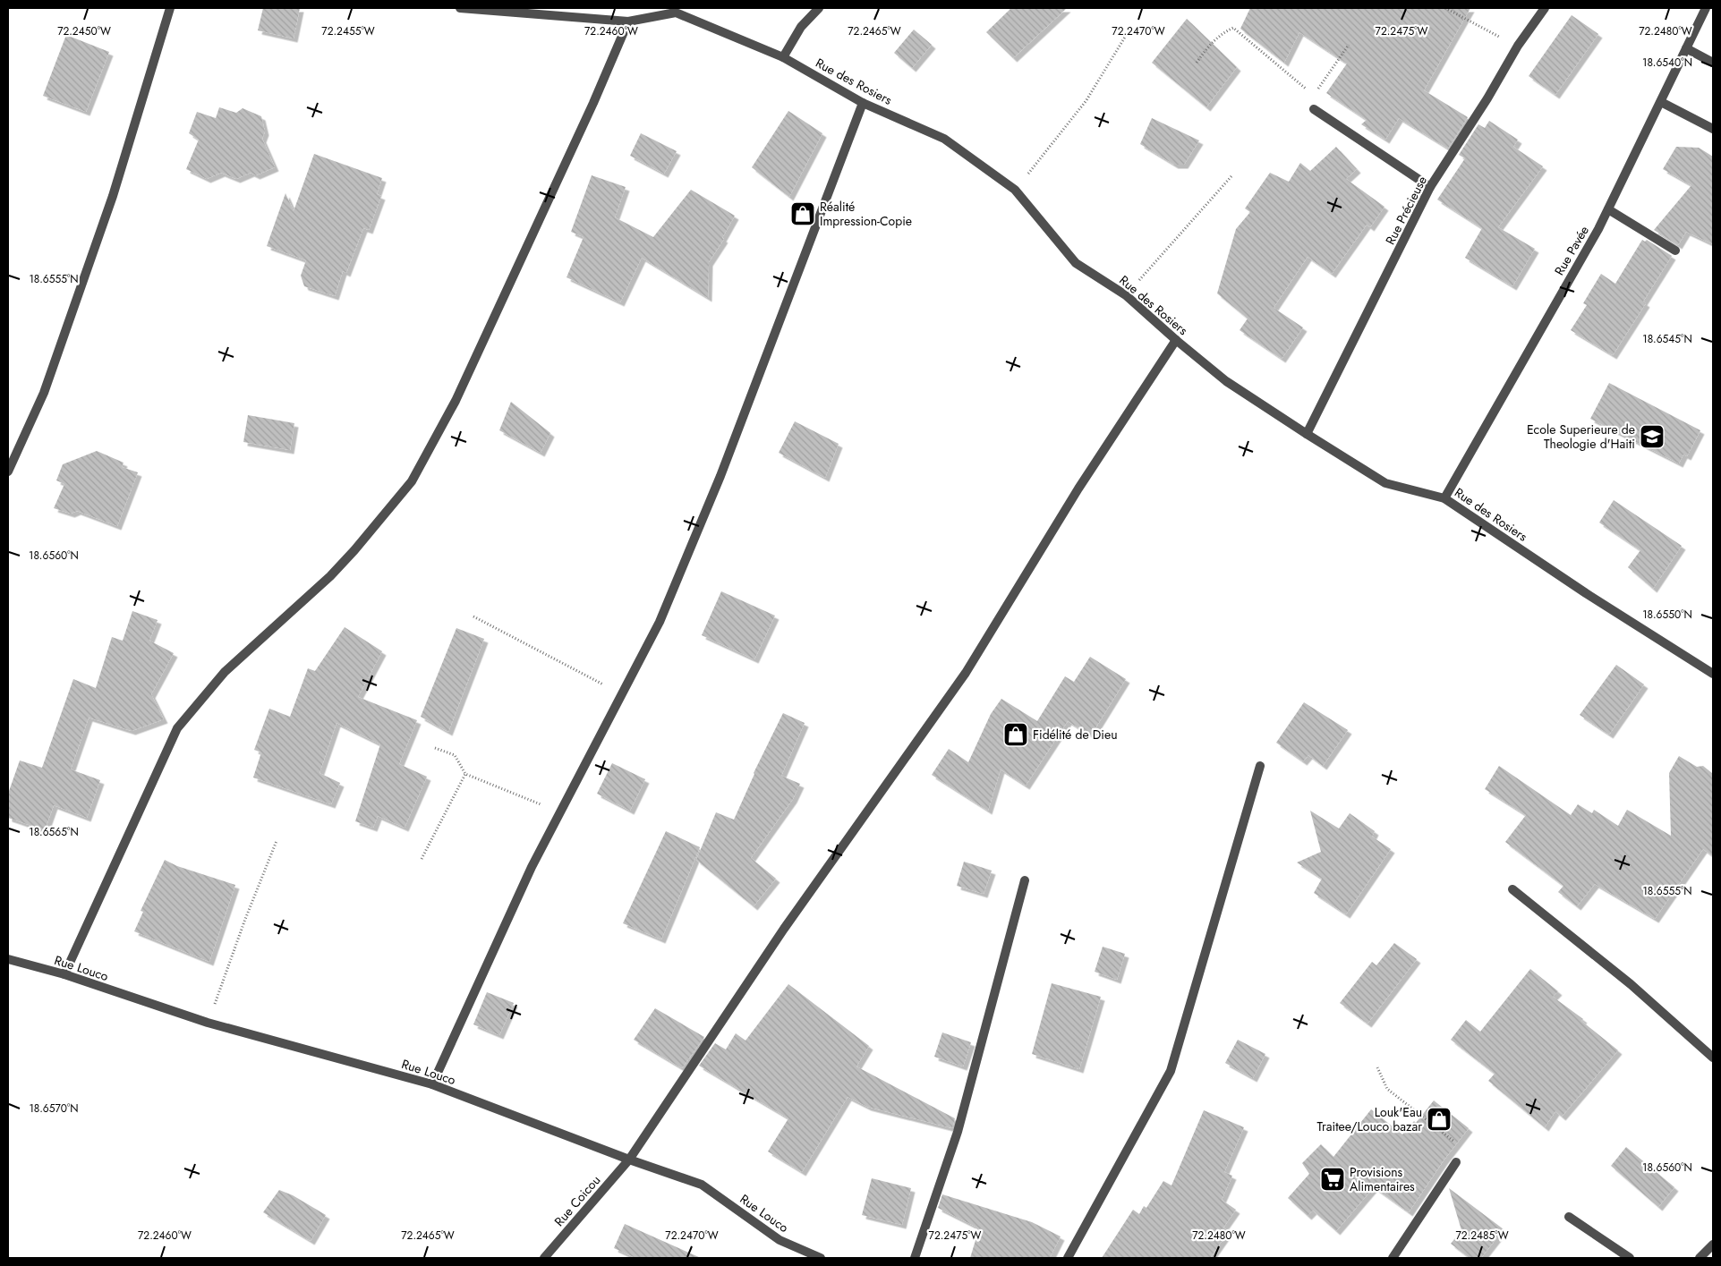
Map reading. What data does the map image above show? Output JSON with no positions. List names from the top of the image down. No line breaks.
{"streets":{"street":["Rue des Rosiers","Rue Précieuse","Rue Pavée","Rue Louco","Rue Coicou"]},"crossings":[["Rue des Rosiers","Rue Précieuse"],["Rue des Rosiers","Rue Pavée"],["Rue des Rosiers","Rue Coicou"],["Rue Louco","Rue Coicou"]],"places":{"shop":["Réalité Impression-Copie","Fidélité de Dieu","Louk'Eau Traitee/Louco bazar"],"school or university":["Ecole Superieure de Theologie d'Haiti"],"supermarket":["Provisions Alimentaires"]},"coordinates":["72.2455°W","72.2460°W","72.2465°W","72.2470°W","72.2475°W","72.2480°W","72.2450°W","18.6540°N","18.6555°N","18.6545°N","18.6560°N","18.6550°N","18.6565°N","18.6570°N","72.2485°W"]}
